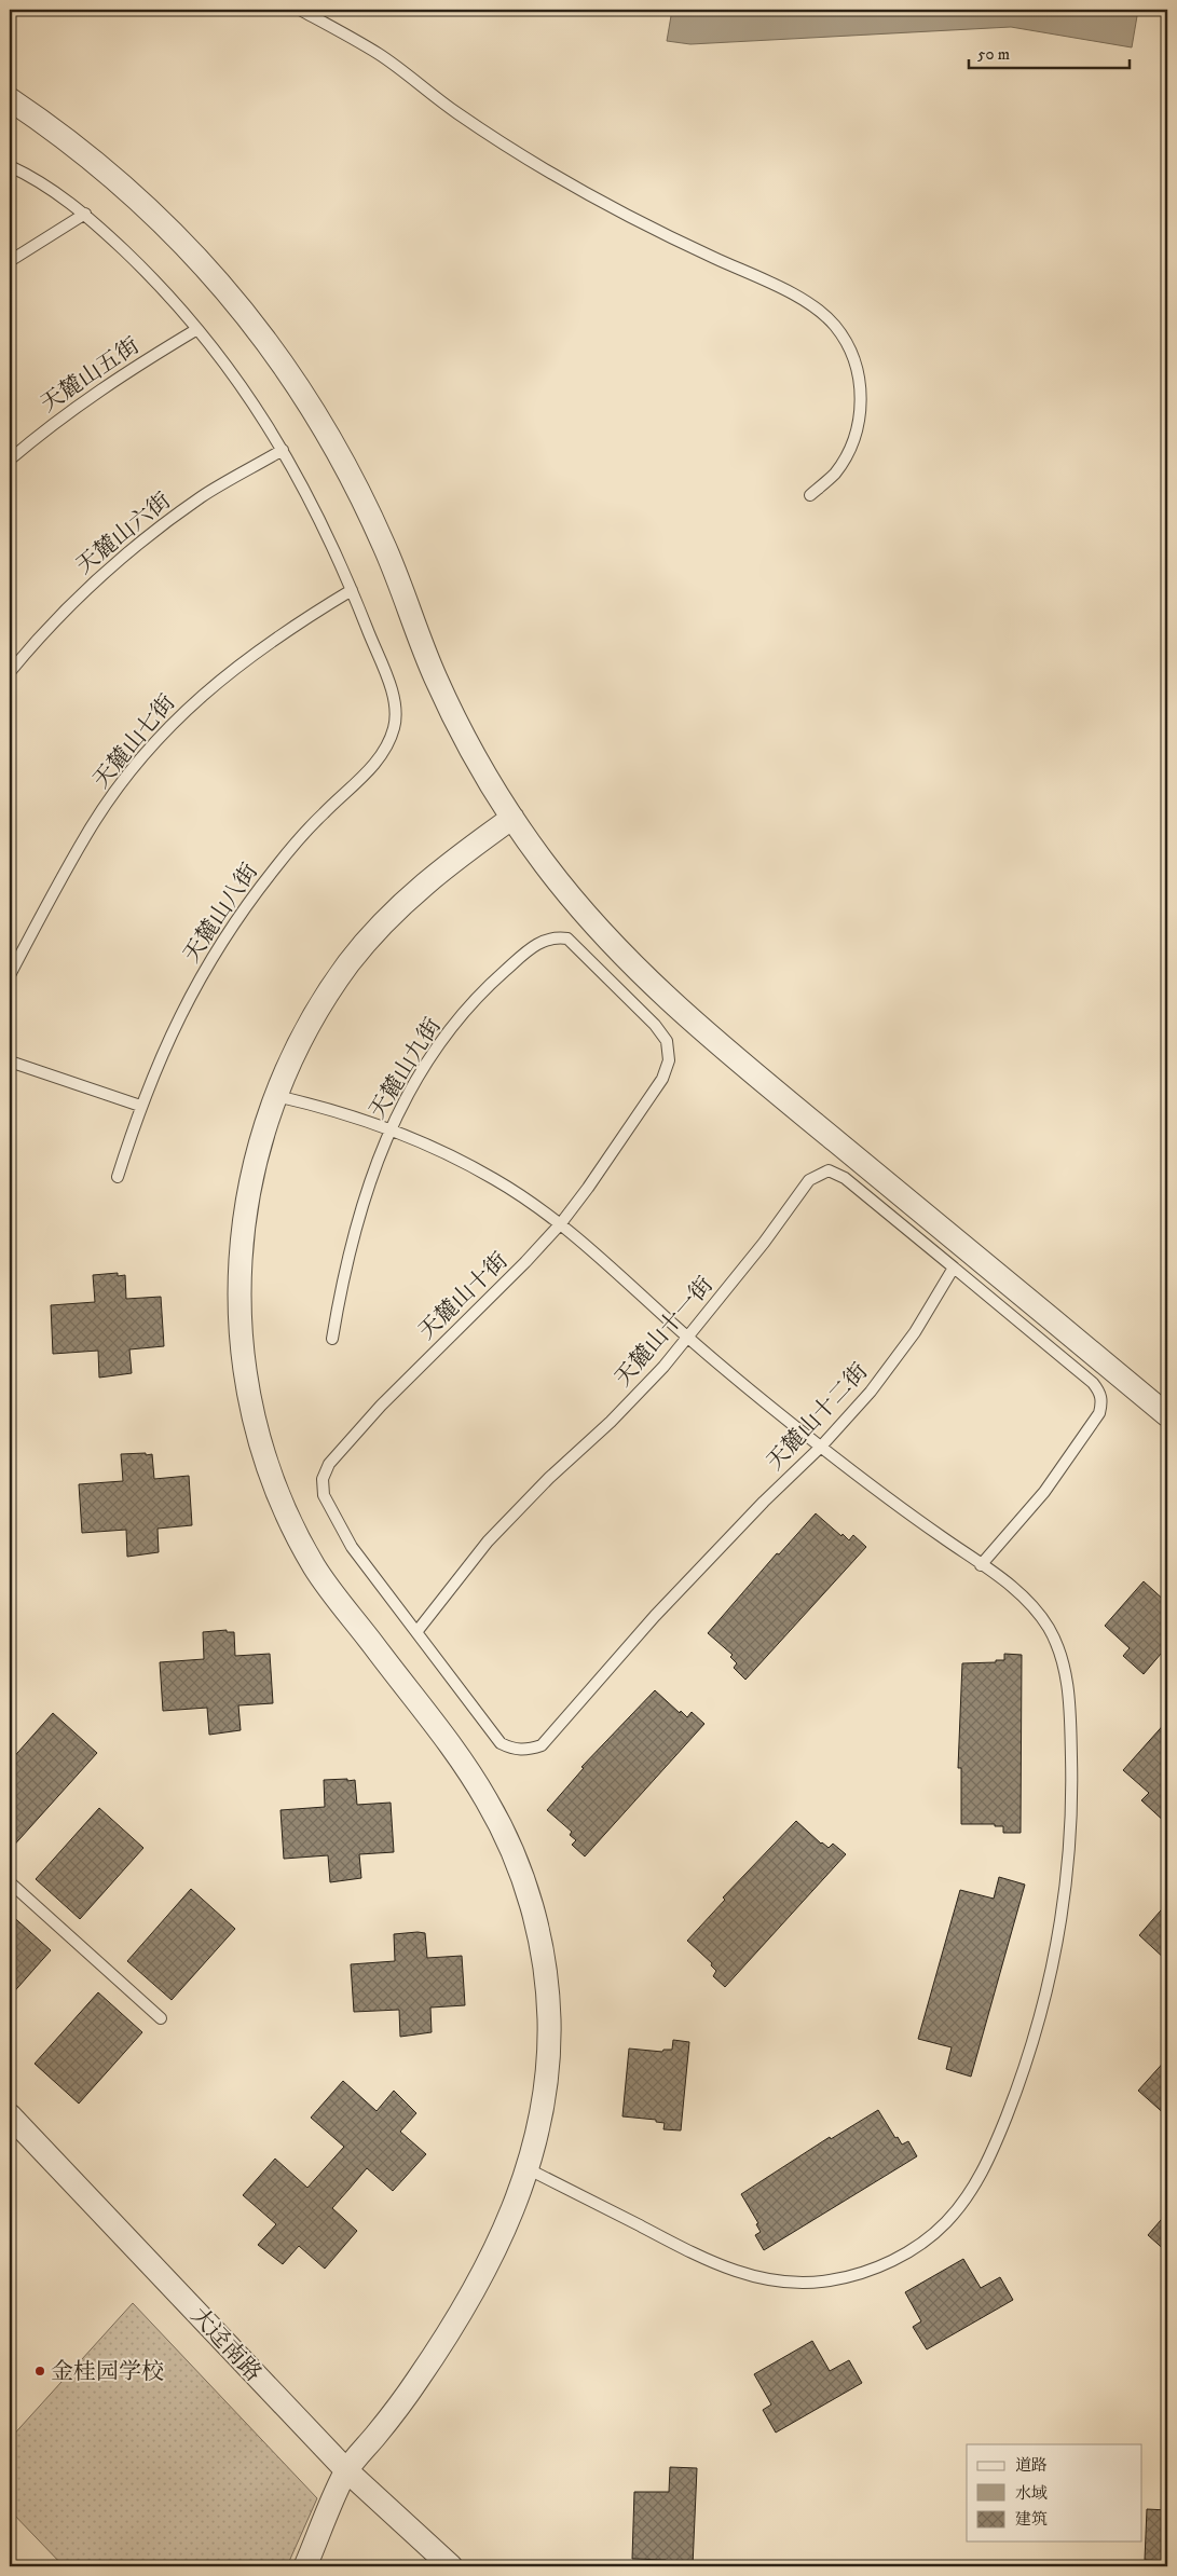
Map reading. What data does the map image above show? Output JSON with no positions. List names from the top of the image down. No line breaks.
{"streets":{"street":["大迳南路"],"lane":["天麓山五街","天麓山六街","天麓山七街","天麓山八街","天麓山九街","天麓山十街","天麓山十一街","天麓山十二街"]},"crossings":[["天麓山五街","天麓山八街"],["天麓山六街","天麓山八街"],["天麓山七街","天麓山八街"],["天麓山九街","天麓山十街"],["天麓山十街","天麓山十一街"],["天麓山十街","天麓山十二街"],["天麓山十一街","天麓山十二街"]],"places":["金桂园学校"],"legend":["道路","水域","建筑"],"scale_bar":"50 m"}
